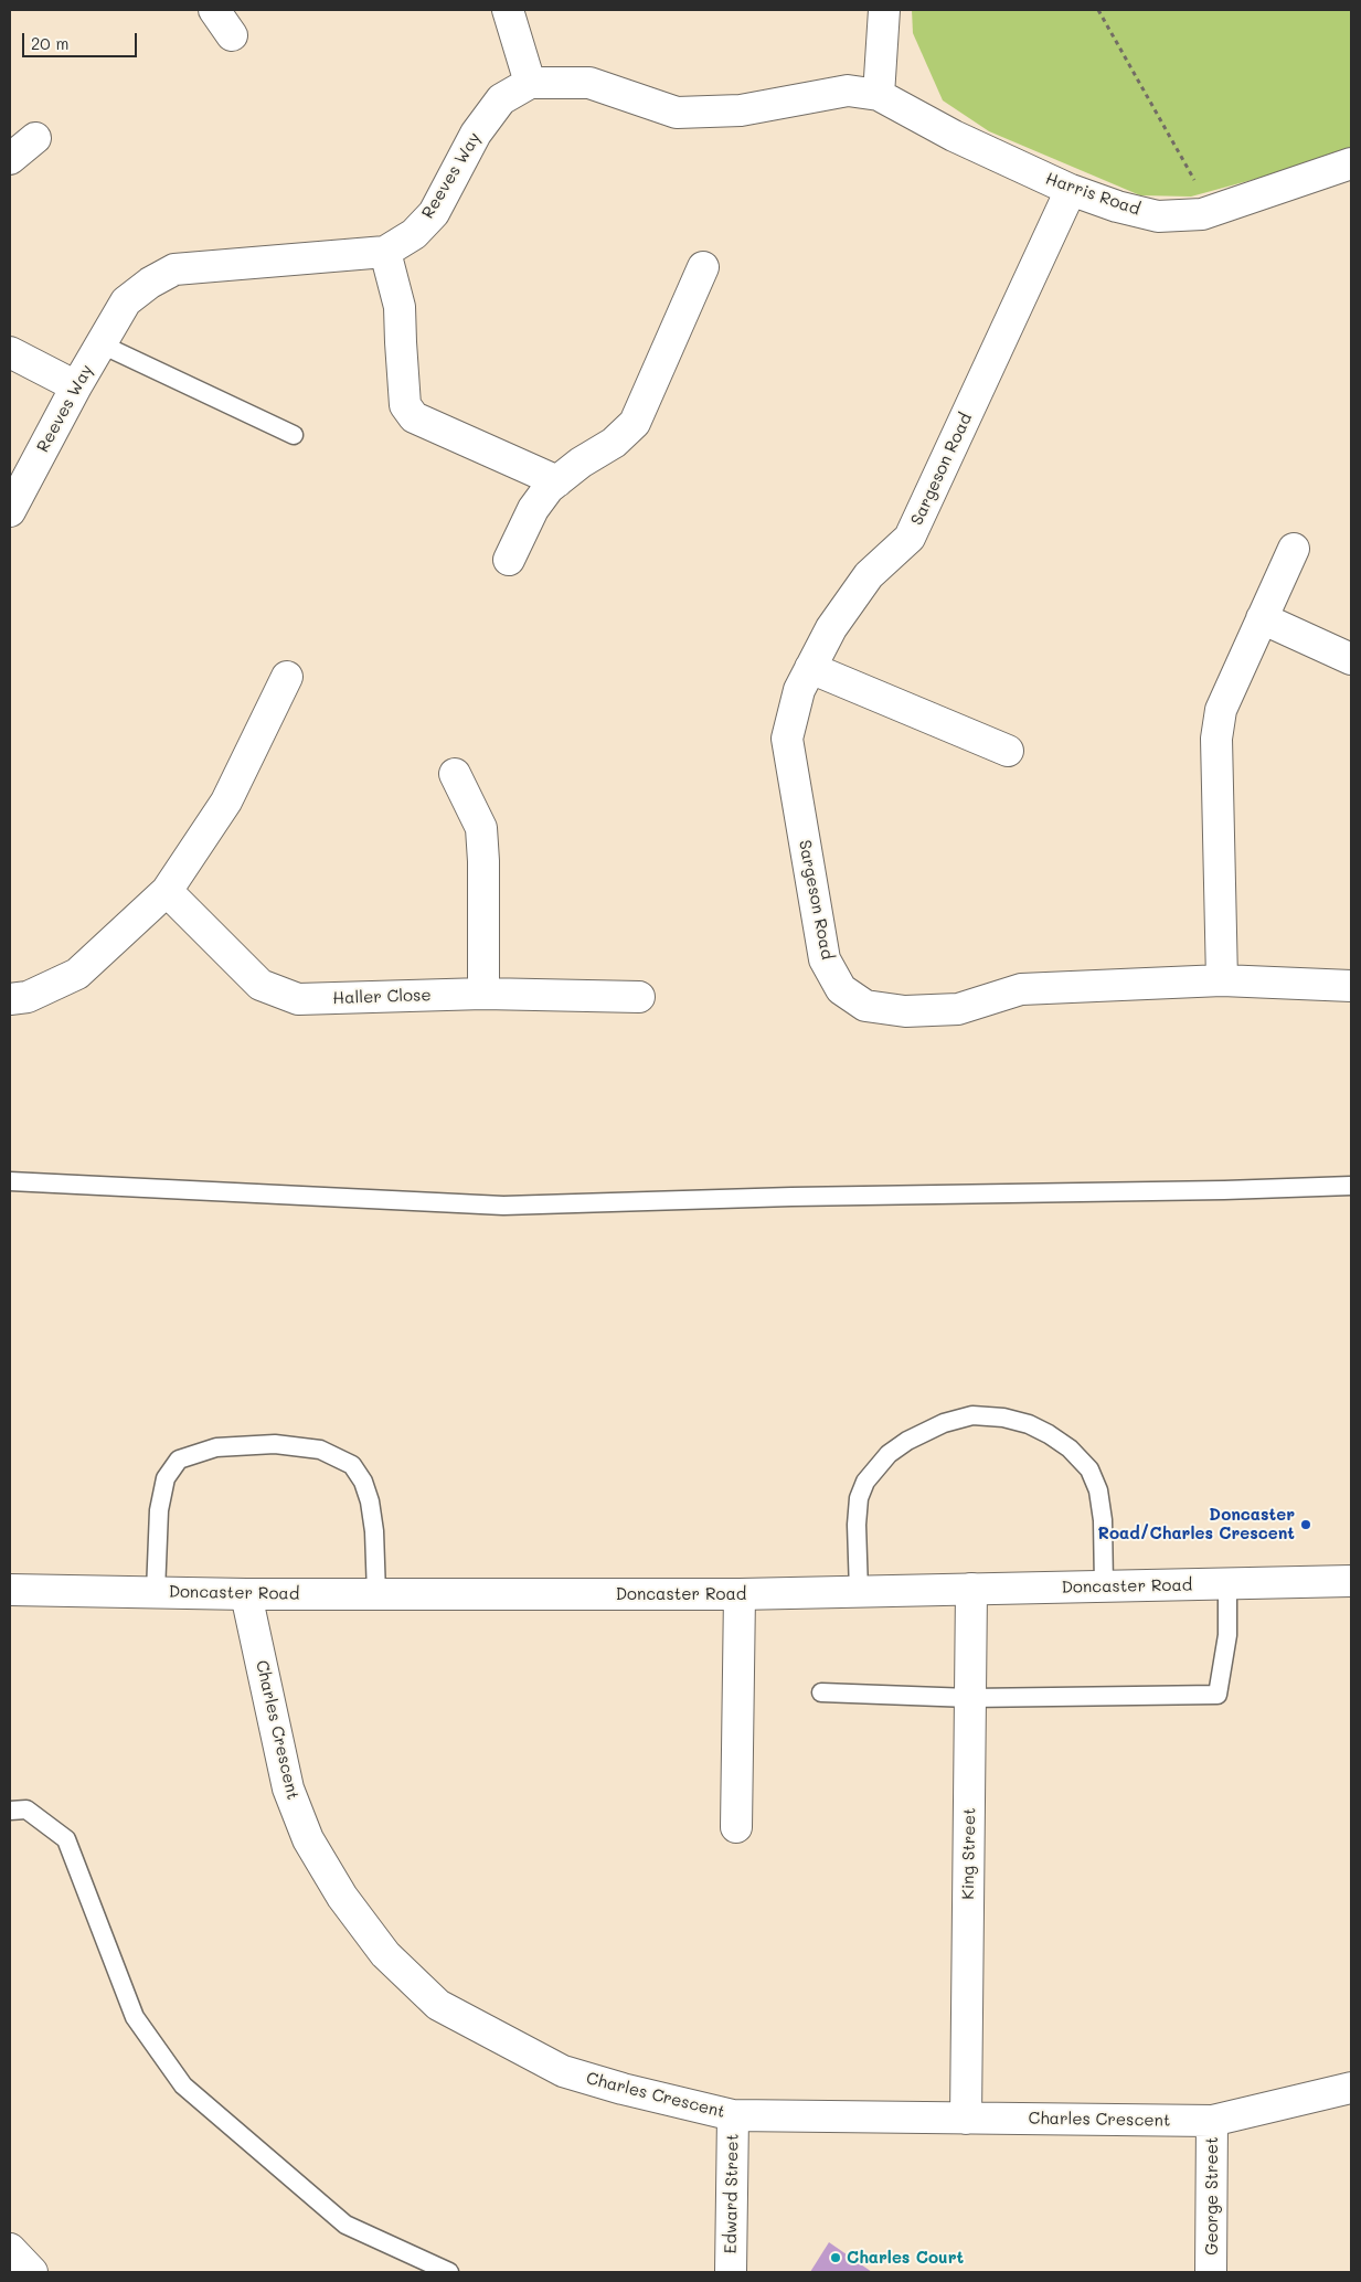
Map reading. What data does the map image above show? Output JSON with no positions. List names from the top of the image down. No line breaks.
{"streets":{"street":["Reeves Way","Harris Road","Sargeson Road","Haller Close","Doncaster Road","Charles Crescent","King Street","Edward Street","George Street"]},"crossings":[["Reeves Way","Harris Road"],["Harris Road","Sargeson Road"],["Doncaster Road","Charles Crescent"],["Doncaster Road","King Street"],["Charles Crescent","King Street"],["Charles Crescent","Edward Street"],["Charles Crescent","George Street"]],"places":["Doncaster Road/Charles Crescent","Charles Court"],"scale_bar":"20 m"}
